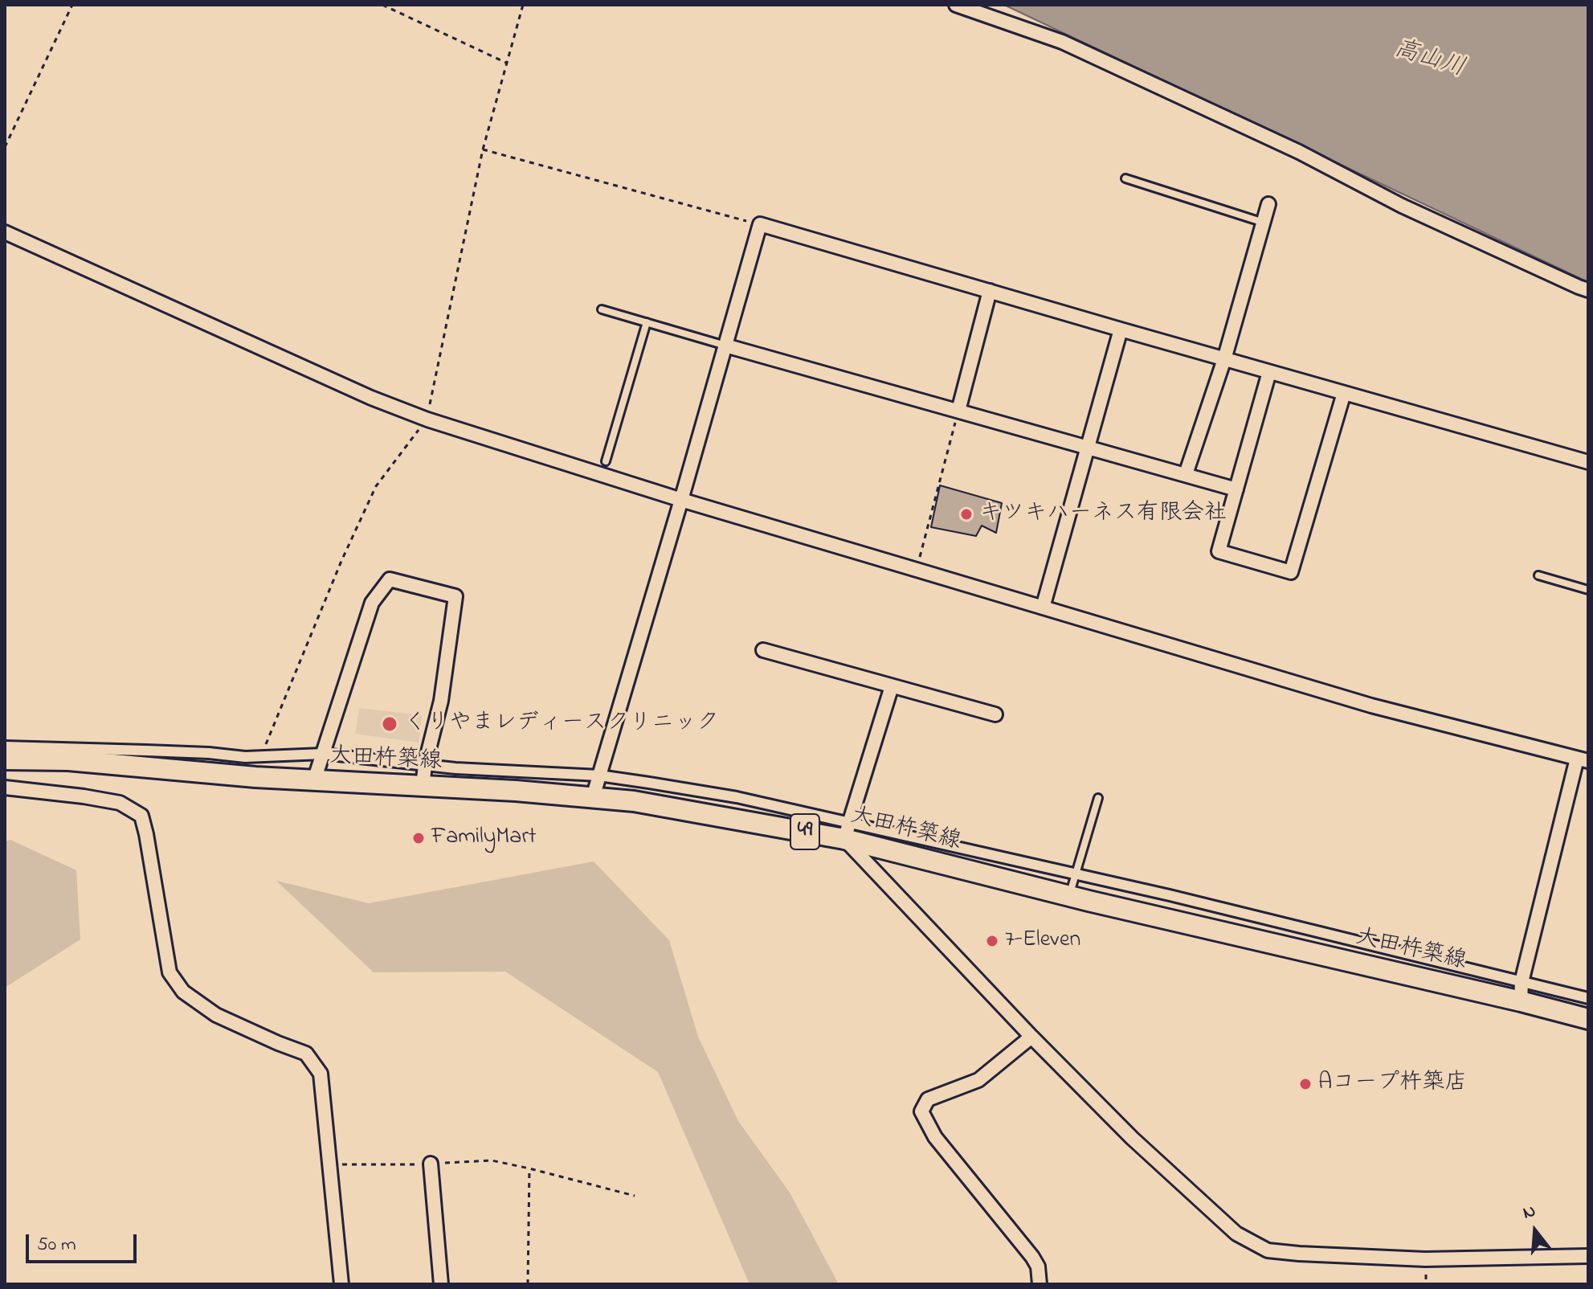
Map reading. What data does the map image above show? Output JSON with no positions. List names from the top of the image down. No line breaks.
{"streets":{"main road":["大田杵築線","49"]},"water":["高山川"],"places":["キツキハーネス有限会社","くりやまレディースクリニック","FamilyMart","7-Eleven","Aコープ杵築店"],"scale_bar":"50 m","north":"top"}
